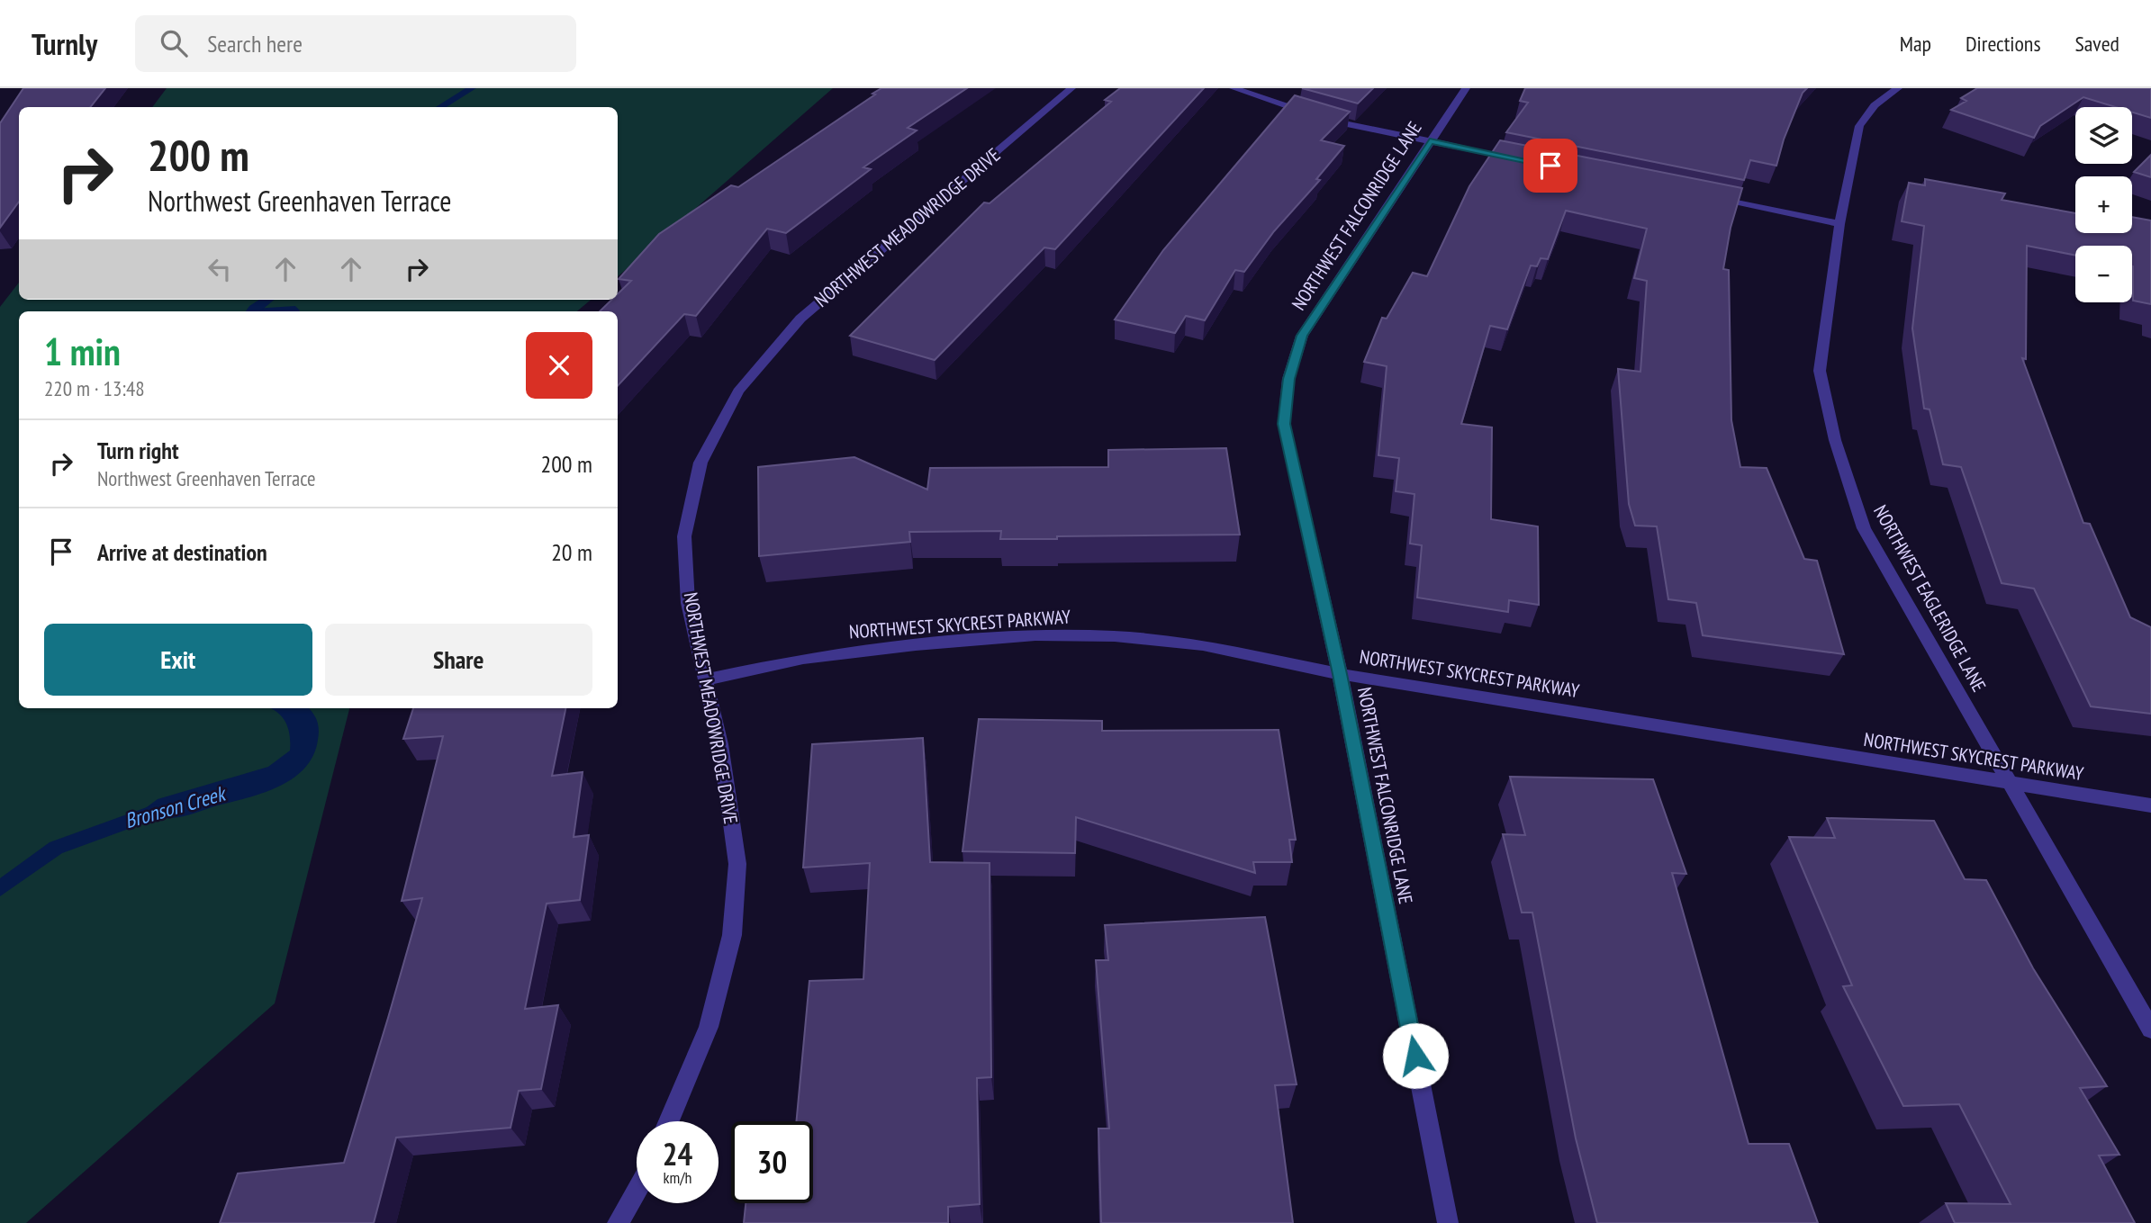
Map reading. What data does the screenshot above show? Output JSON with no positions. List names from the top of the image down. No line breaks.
{"streets":{"street":["NORTHWEST FALCONRIDGE LANE","NORTHWEST MEADOWRIDGE DRIVE","NORTHWEST EAGLERIDGE LANE","NORTHWEST SKYCREST PARKWAY"]},"crossings":[["NORTHWEST FALCONRIDGE LANE","NORTHWEST SKYCREST PARKWAY"],["NORTHWEST MEADOWRIDGE DRIVE","NORTHWEST SKYCREST PARKWAY"],["NORTHWEST EAGLERIDGE LANE","NORTHWEST SKYCREST PARKWAY"]],"water":["Bronson Creek"],"page":{"header":"Turnly","search":"Search here","nav":["Map","Directions","Saved"],"map_buttons":["+","−"],"turn":["200 m","Northwest Greenhaven Terrace"],"heading":["1 min","220 m · 13:48"],"list":[{"name":"Turn right","note":"Northwest Greenhaven Terrace","value":"200 m"},{"name":"Arrive at destination","value":"20 m"}],"buttons":["Exit","Share"],"speed":"24 km/h","limit":"30"}}
